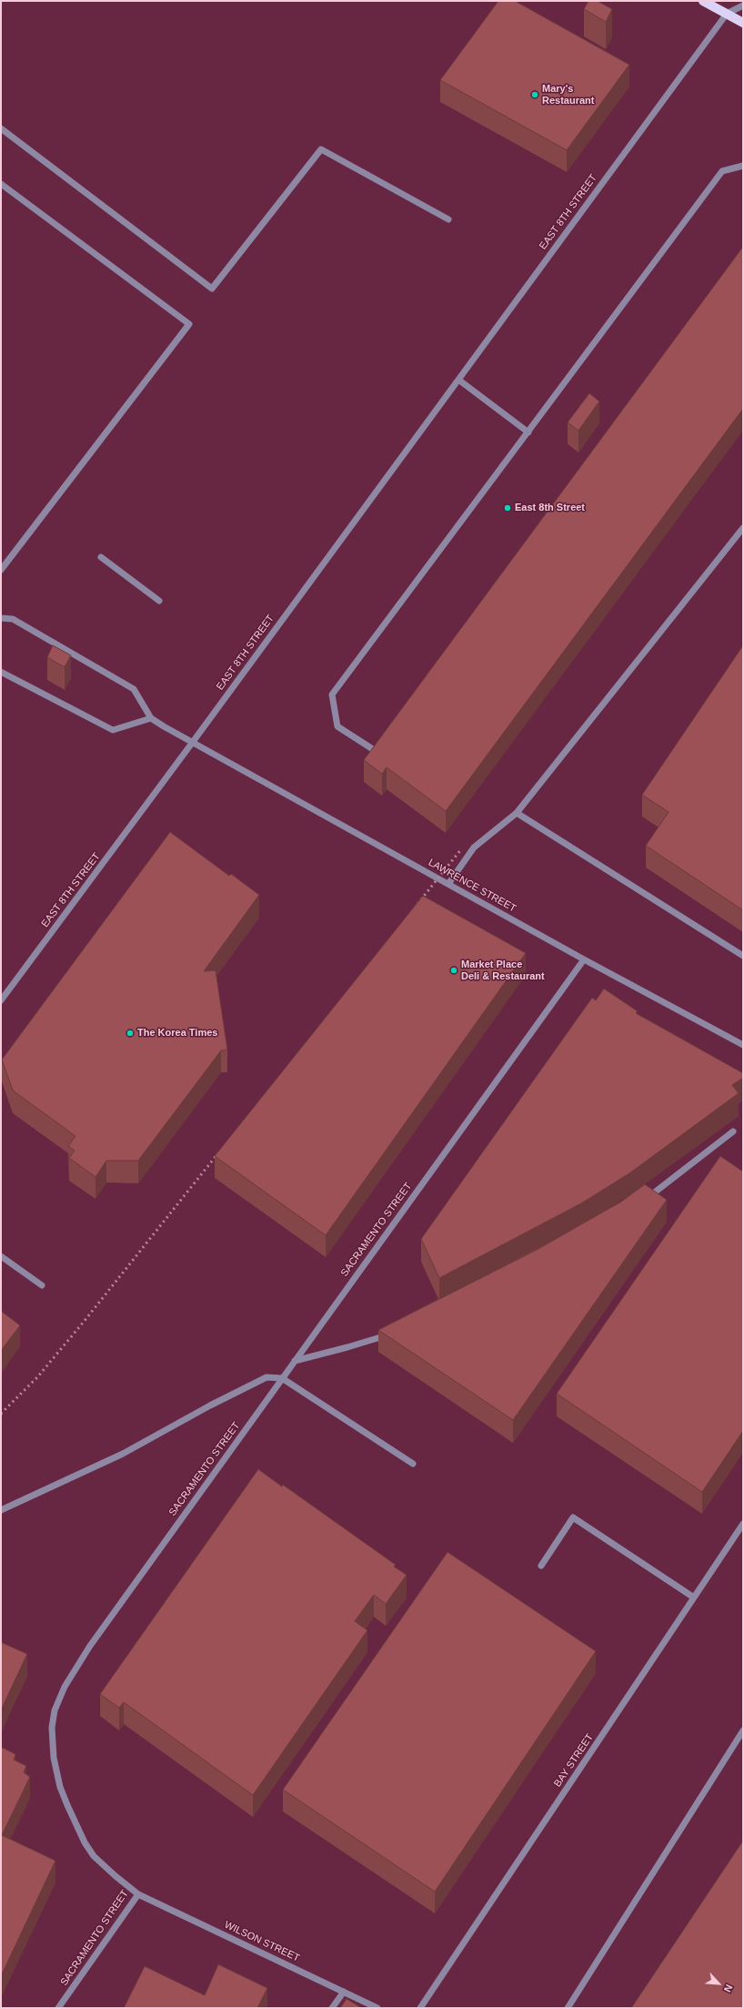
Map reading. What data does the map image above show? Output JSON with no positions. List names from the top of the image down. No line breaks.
{"streets":{"street":["EAST 8TH STREET","LAWRENCE STREET","SACRAMENTO STREET","BAY STREET","WILSON STREET"]},"crossings":[["EAST 8TH STREET","LAWRENCE STREET"],["LAWRENCE STREET","SACRAMENTO STREET"],["SACRAMENTO STREET","WILSON STREET"]],"places":["Mary's Restaurant","East 8th Street","Market Place Deli & Restaurant","The Korea Times"],"north":"bottom right"}
